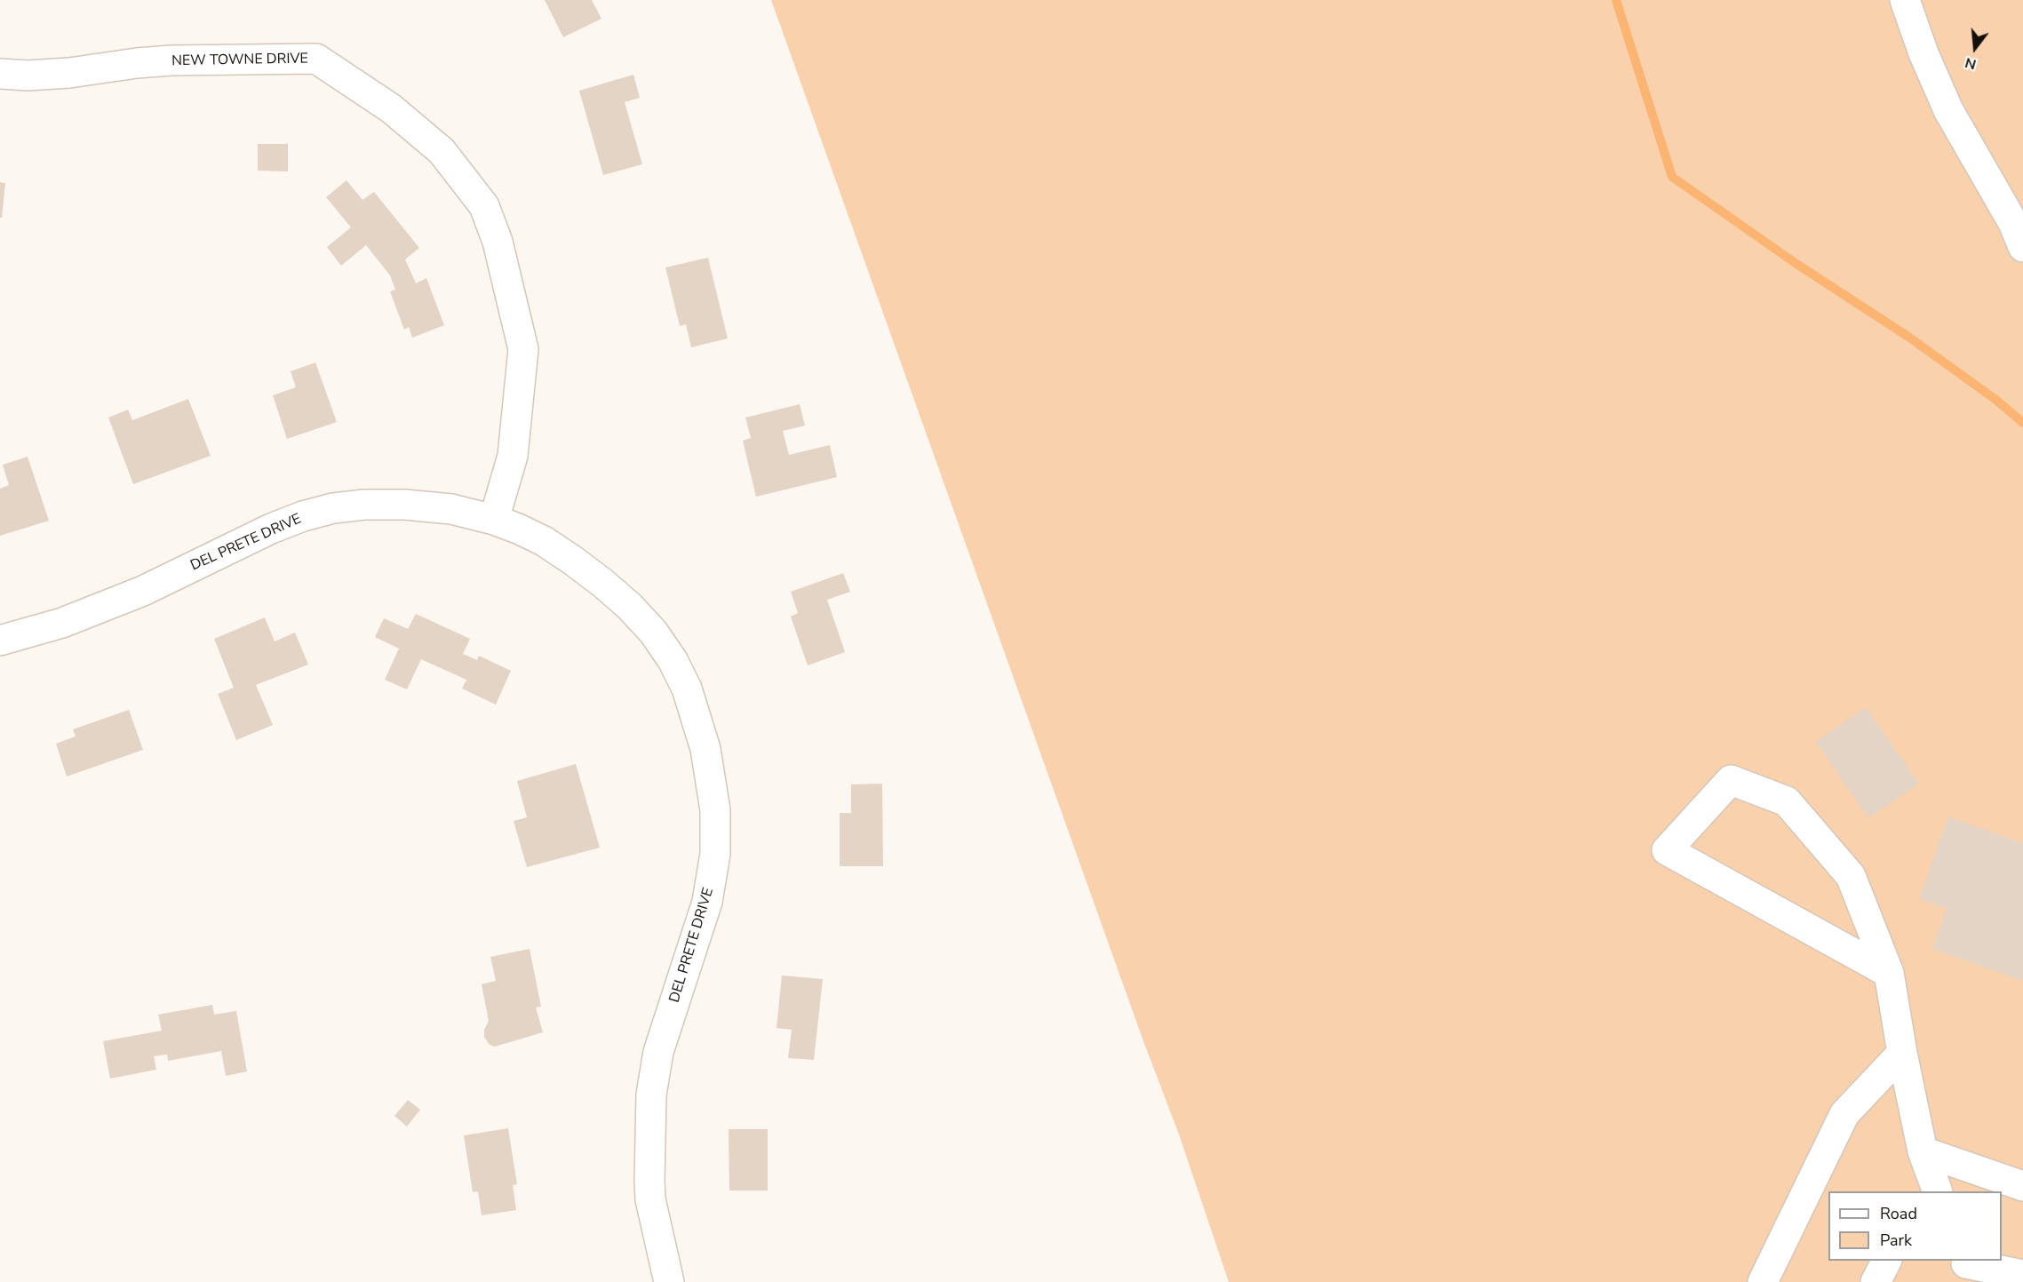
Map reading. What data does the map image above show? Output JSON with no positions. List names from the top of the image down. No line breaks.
{"streets":{"street":["NEW TOWNE DRIVE","DEL PRETE DRIVE"]},"crossings":[["NEW TOWNE DRIVE","DEL PRETE DRIVE"]],"legend":["Road","Park"],"north":"bottom"}
